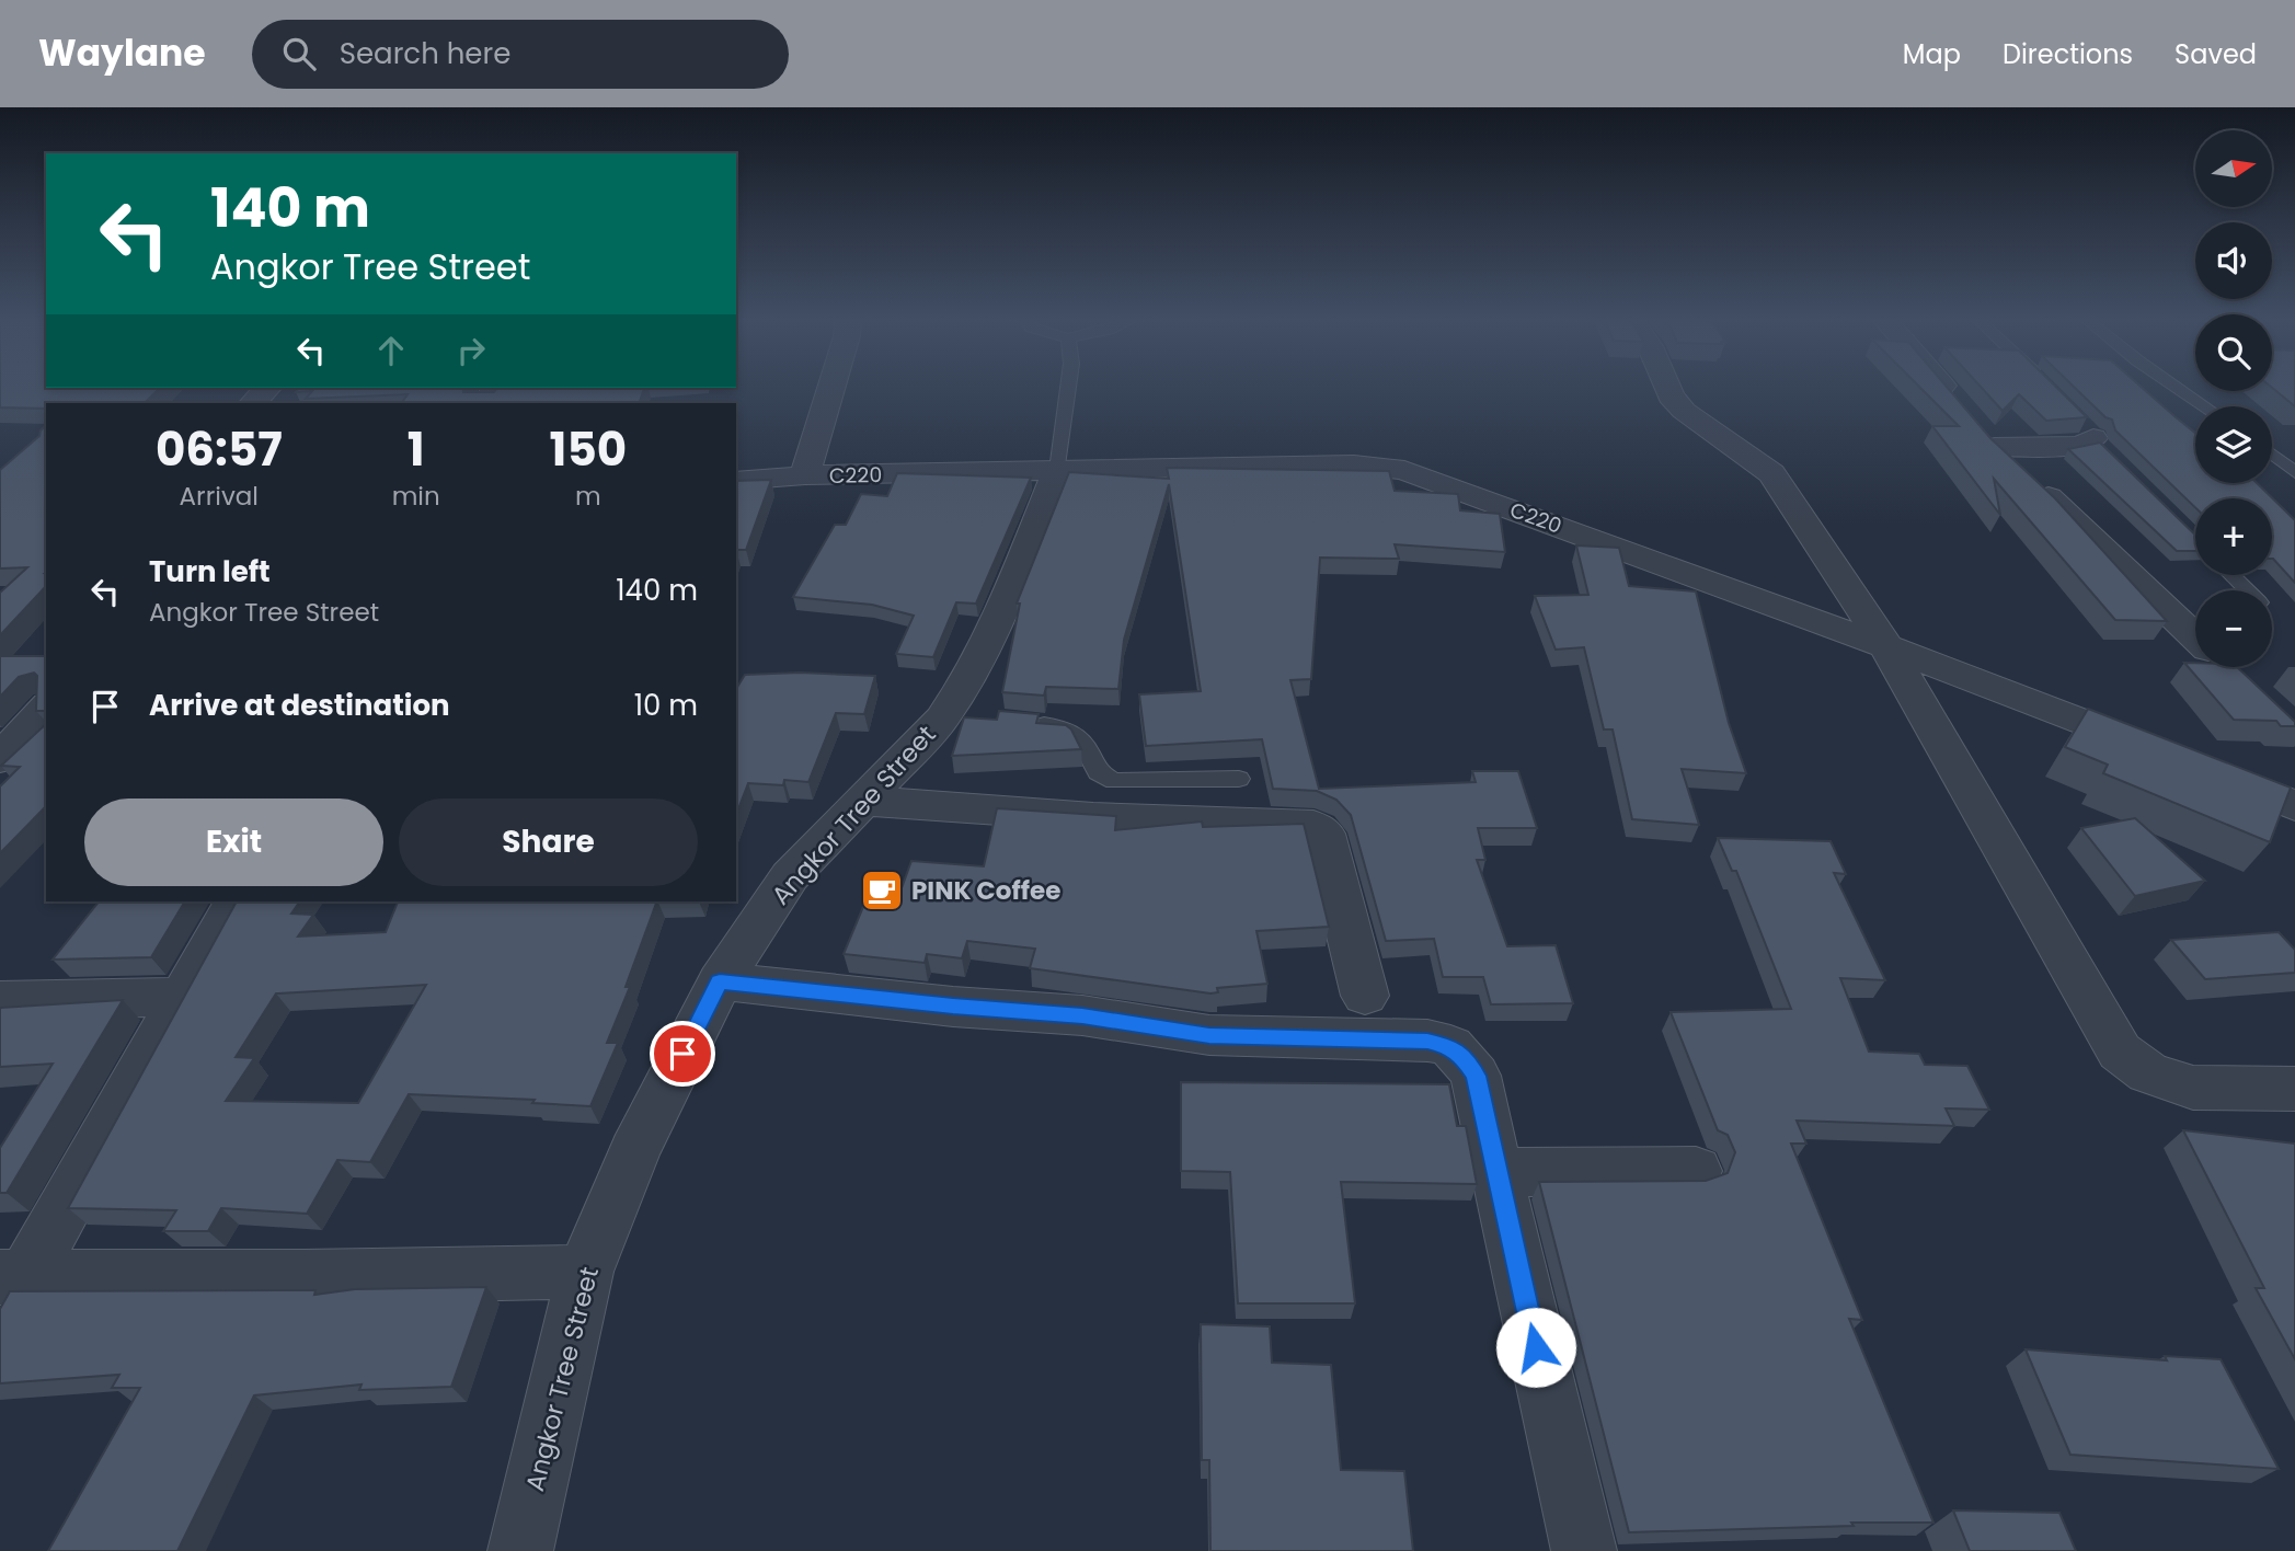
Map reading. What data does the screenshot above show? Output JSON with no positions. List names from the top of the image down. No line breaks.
{"streets":{"street":["C220","Angkor Tree Street"]},"crossings":[["C220","Angkor Tree Street"]],"places":{"cafe":["PINK Coffee"]},"north":"right","page":{"header":"Waylane","search":"Search here","nav":["Map","Directions","Saved"],"map_buttons":["+","−"],"turn":["140 m","Angkor Tree Street"],"eta":["06:57","Arrival","1","min","150","m"],"list":[{"name":"Turn left","note":"Angkor Tree Street","value":"140 m"},{"name":"Arrive at destination","value":"10 m"}],"buttons":["Exit","Share"]}}
